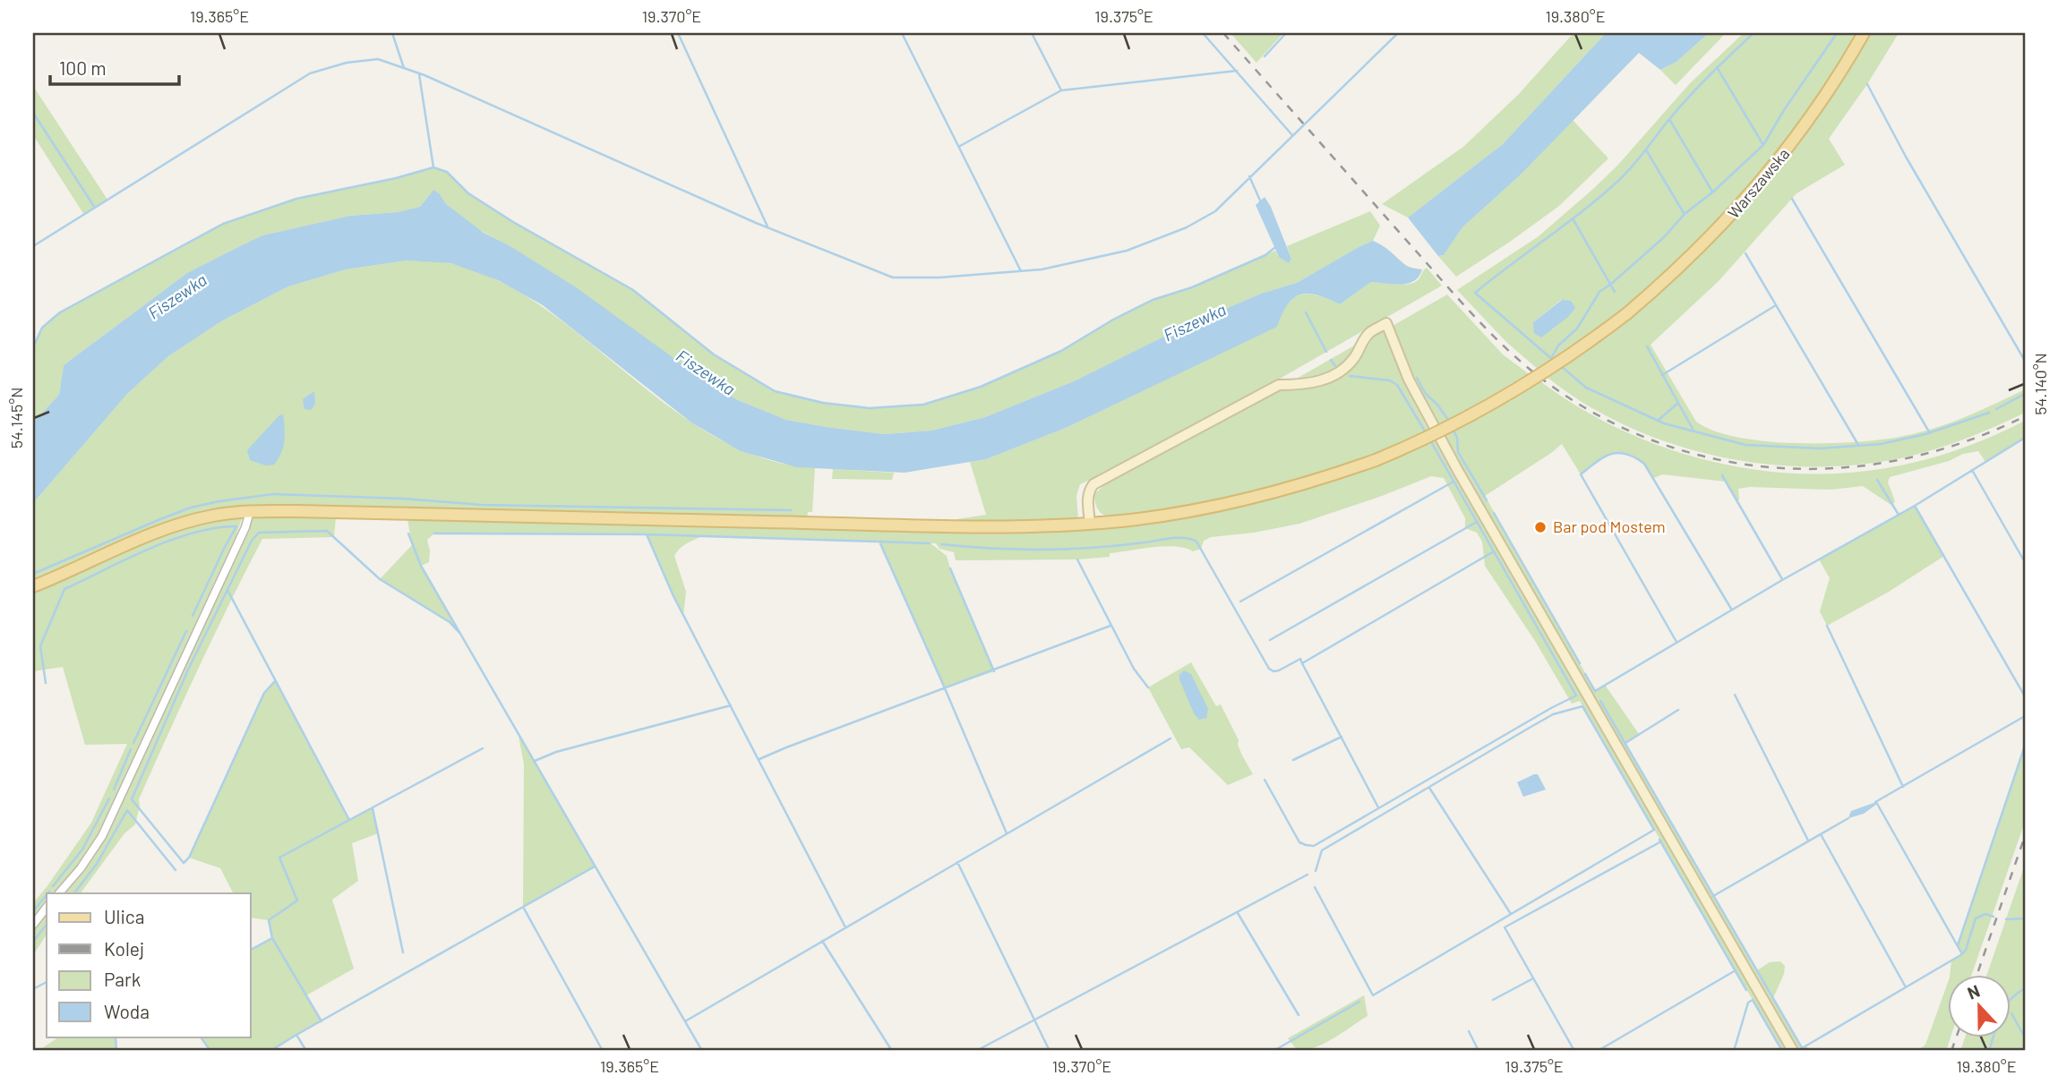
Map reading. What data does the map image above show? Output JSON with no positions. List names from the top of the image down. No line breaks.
{"streets":{"main road":["Warszawska"]},"water":["Fiszewka"],"places":["Bar pod Mostem"],"legend":["Ulica","Kolej","Park","Woda"],"scale_bar":"100 m","north":"top","coordinates":["19.365°E","19.370°E","19.375°E","19.380°E","54.140°N","54.145°N"]}
